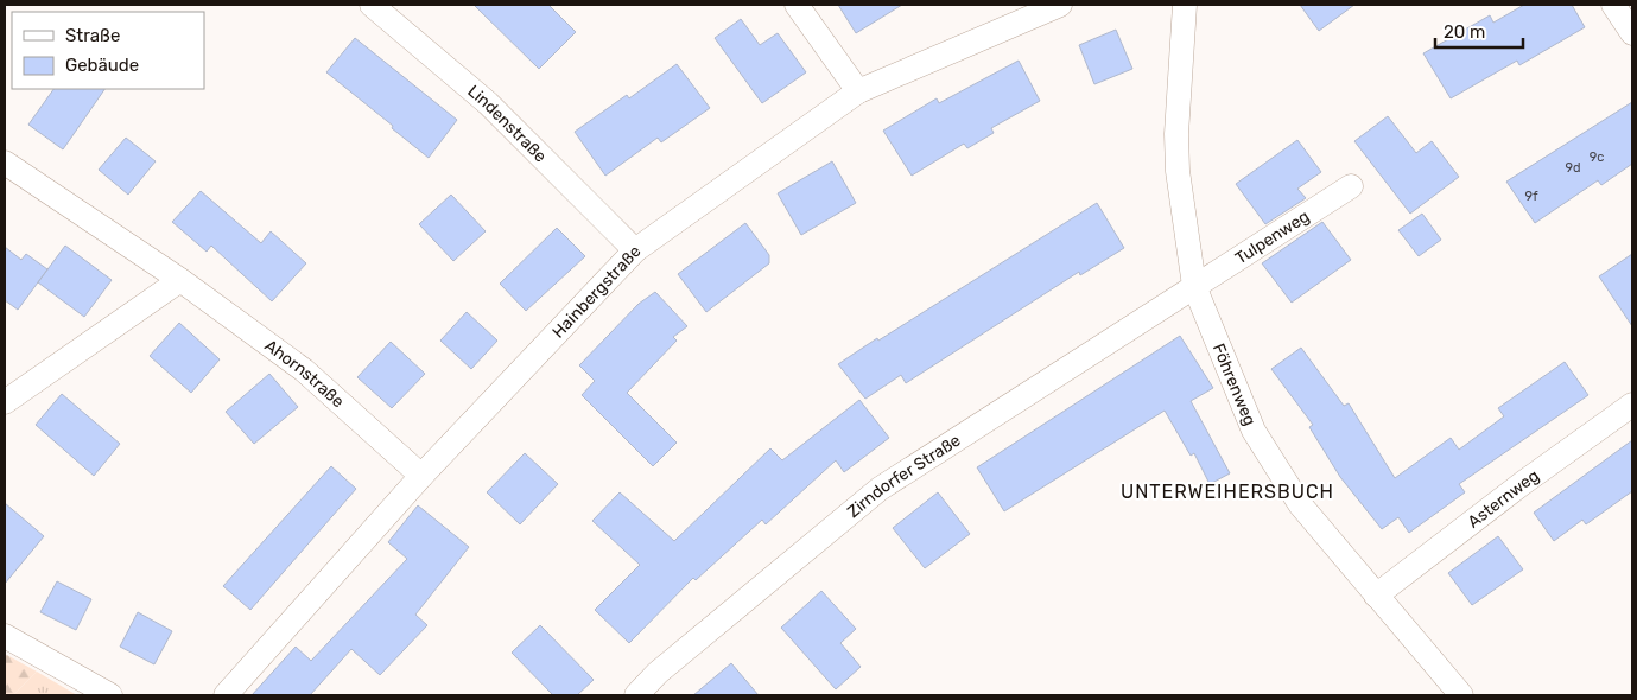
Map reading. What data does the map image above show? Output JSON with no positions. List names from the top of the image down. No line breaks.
{"streets":{"street":["Lindenstraße","Tulpenweg","Hainbergstraße","Ahornstraße","Föhrenweg","Zirndorfer Straße","Asternweg"]},"crossings":[["Lindenstraße","Hainbergstraße"],["Tulpenweg","Föhrenweg"],["Tulpenweg","Zirndorfer Straße"],["Hainbergstraße","Ahornstraße"],["Föhrenweg","Zirndorfer Straße"],["Föhrenweg","Asternweg"]],"districts":["UNTERWEIHERSBUCH"],"house_numbers":["9c","9d","9f"],"legend":["Straße","Gebäude"],"scale_bar":"20 m"}
